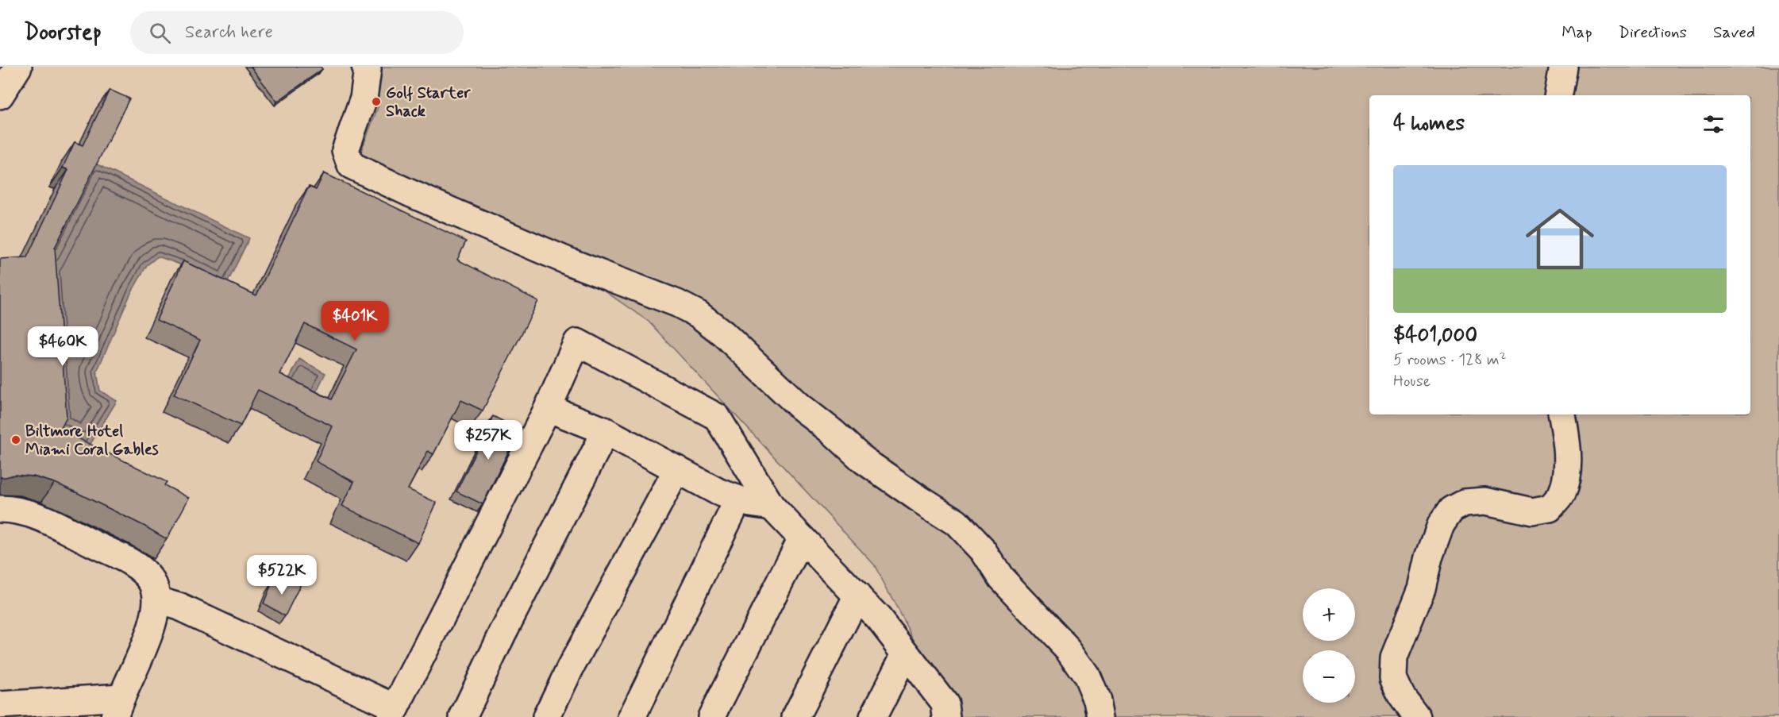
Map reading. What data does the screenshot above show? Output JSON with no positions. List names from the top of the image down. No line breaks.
{"places":["Golf Starter Shack","Biltmore Hotel Miami Coral Gables"],"page":{"header":"Doorstep","search":"Search here","nav":["Map","Directions","Saved"],"heading":"4 homes","list":[{"name":"$401,000","note":"5 rooms · 128 m² · House"}],"price":["$401K","$460K","$257K","$522K"],"map_buttons":["+","−"]}}
